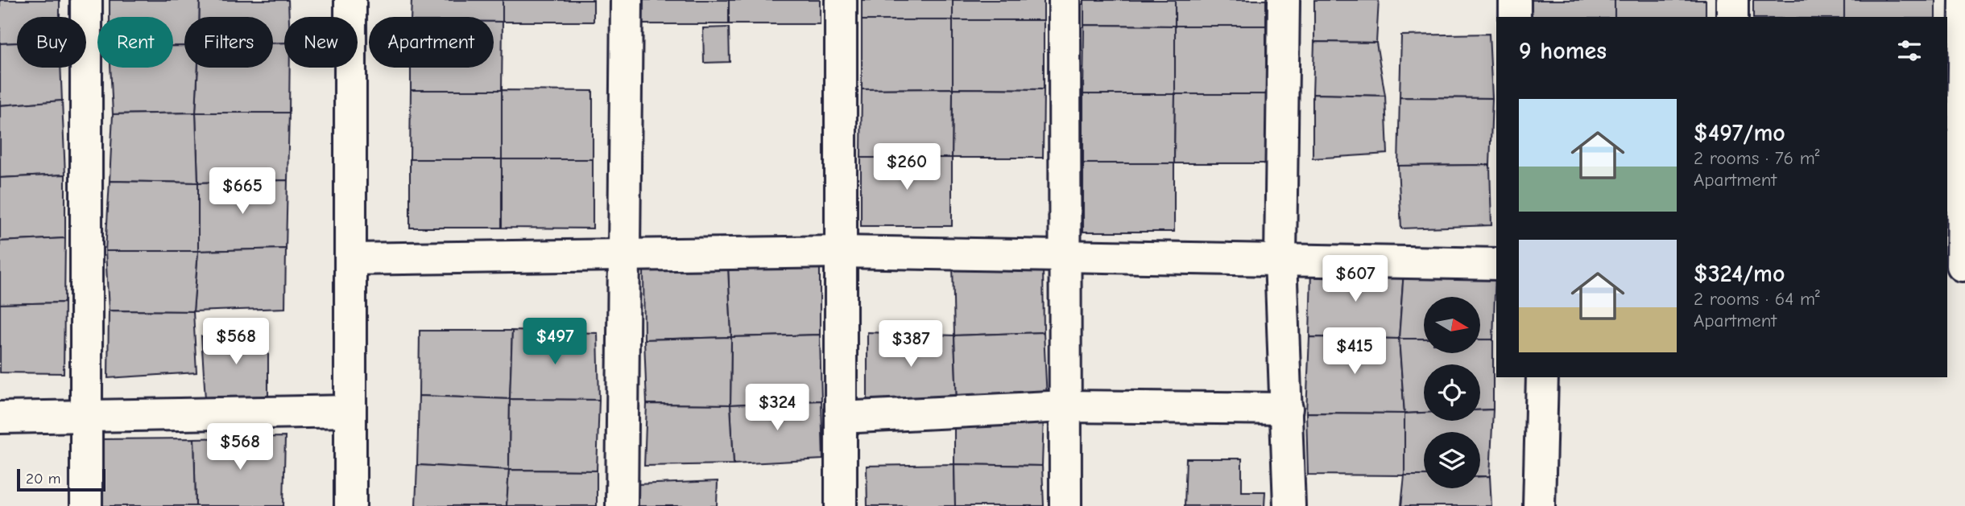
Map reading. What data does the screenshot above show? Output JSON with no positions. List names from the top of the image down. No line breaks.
{"scale_bar":"20 m","north":"right","page":{"chip":["Buy","Rent","Filters","New","Apartment"],"heading":"9 homes","list":[{"name":"$497/mo","note":"2 rooms · 76 m² · Apartment"},{"name":"$324/mo","note":"2 rooms · 64 m² · Apartment"}],"price":["$260","$665","$607","$568","$497","$387","$415","$324","$568"],"scale":"20 m"}}
